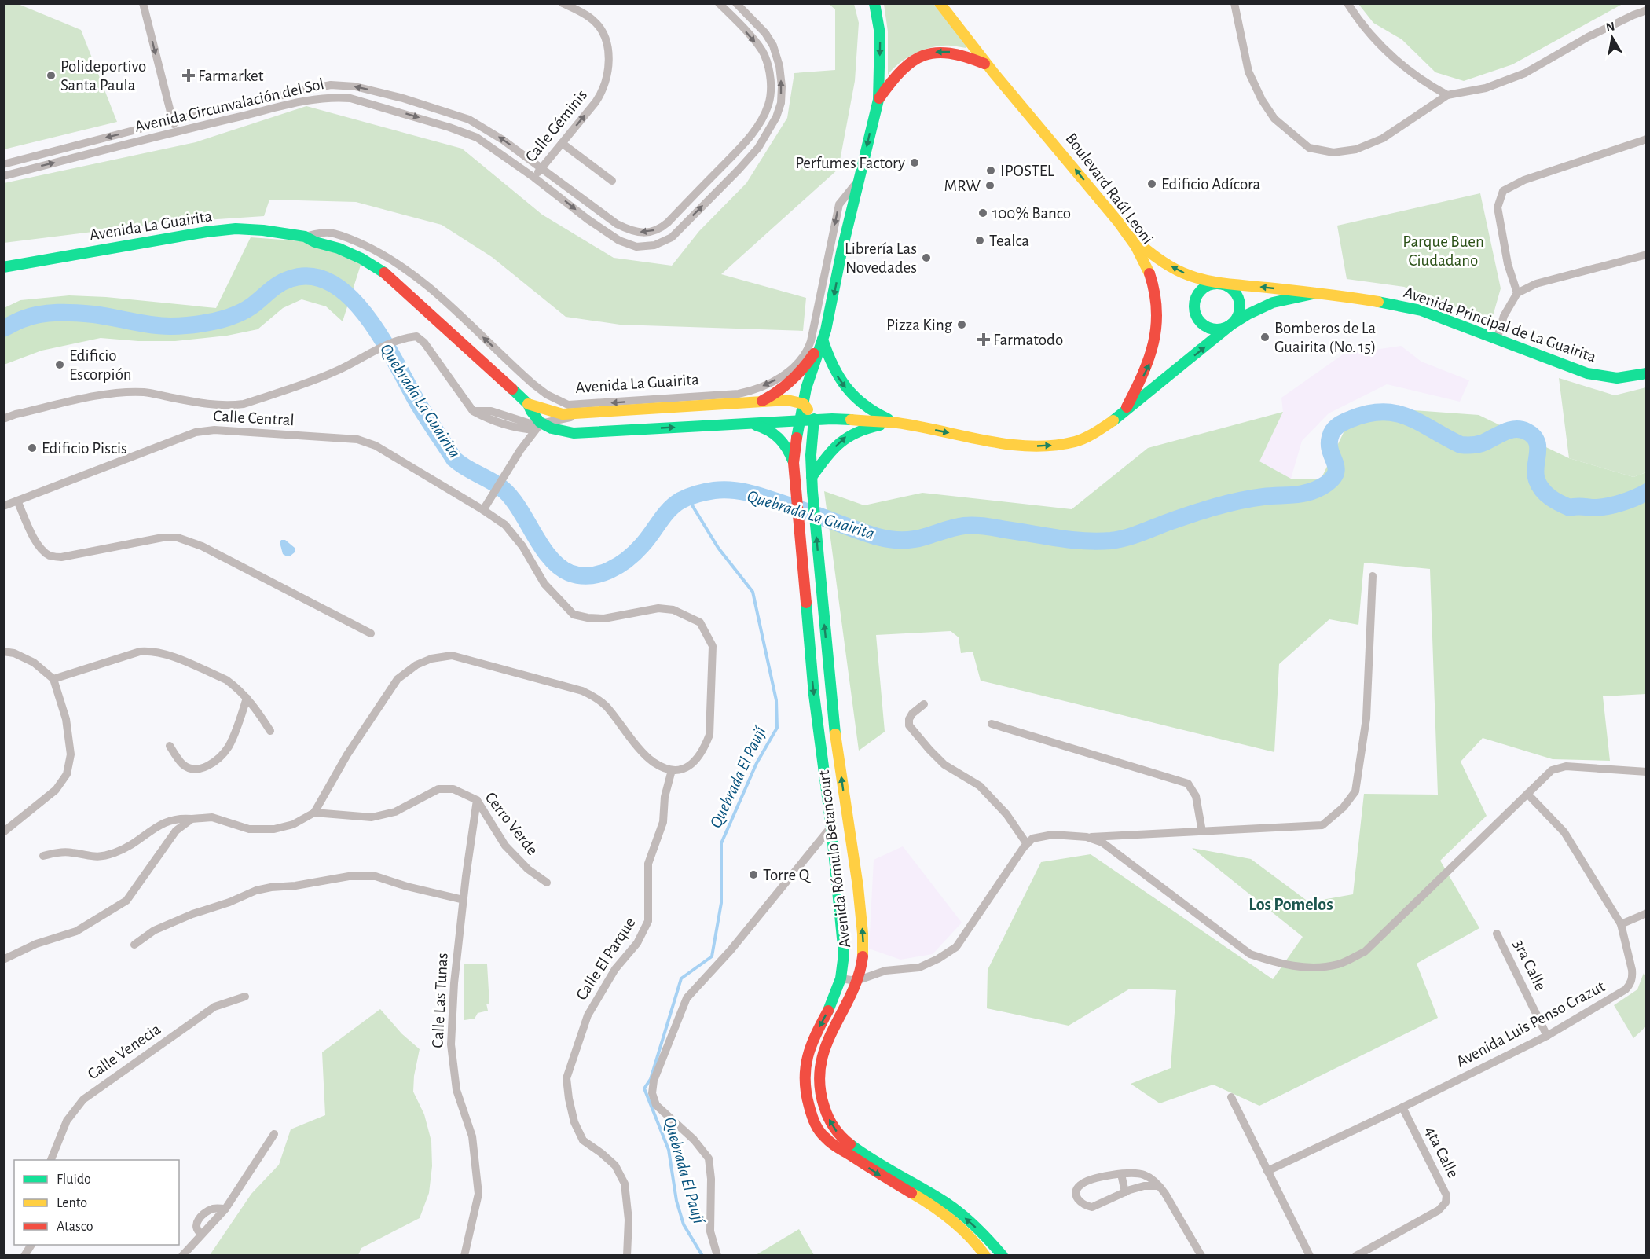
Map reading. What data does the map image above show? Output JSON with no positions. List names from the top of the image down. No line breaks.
{"streets":{"main road":["Boulevard Raúl Leoni","Avenida La Guairita","Avenida Principal de La Guairita","Avenida Rómulo Betancourt"],"street":["Avenida Circunvalación del Sol","Calle Géminis","Calle Central","Cerro Verde","Calle El Parque","3ra Calle","Calle Las Tunas","Avenida Luis Penso Crazut","Calle Venecia","4ta Calle"]},"crossings":[["Avenida Circunvalación del Sol","Calle Géminis"],["Boulevard Raúl Leoni","Avenida Principal de La Guairita"],["Calle Central","Calle El Parque"],["Cerro Verde","Calle Las Tunas"],["3ra Calle","Avenida Luis Penso Crazut"],["Avenida Luis Penso Crazut","4ta Calle"]],"districts":["Los Pomelos"],"water":["Quebrada La Guairita","Quebrada El Paují"],"parks":["Parque Buen Ciudadano"],"places":{"other":["Polideportivo Santa Paula","Perfumes Factory","IPOSTEL","Edificio Adícora","MRW","100% Banco","Tealca","Librería Las Novedades","Pizza King","Bomberos de La Guairita (No. 15)","Edificio Escorpión","Edificio Piscis","Torre Q"],"health":["Farmarket","Farmatodo"]},"legend":["Fluido","Lento","Atasco"],"north":"top"}
